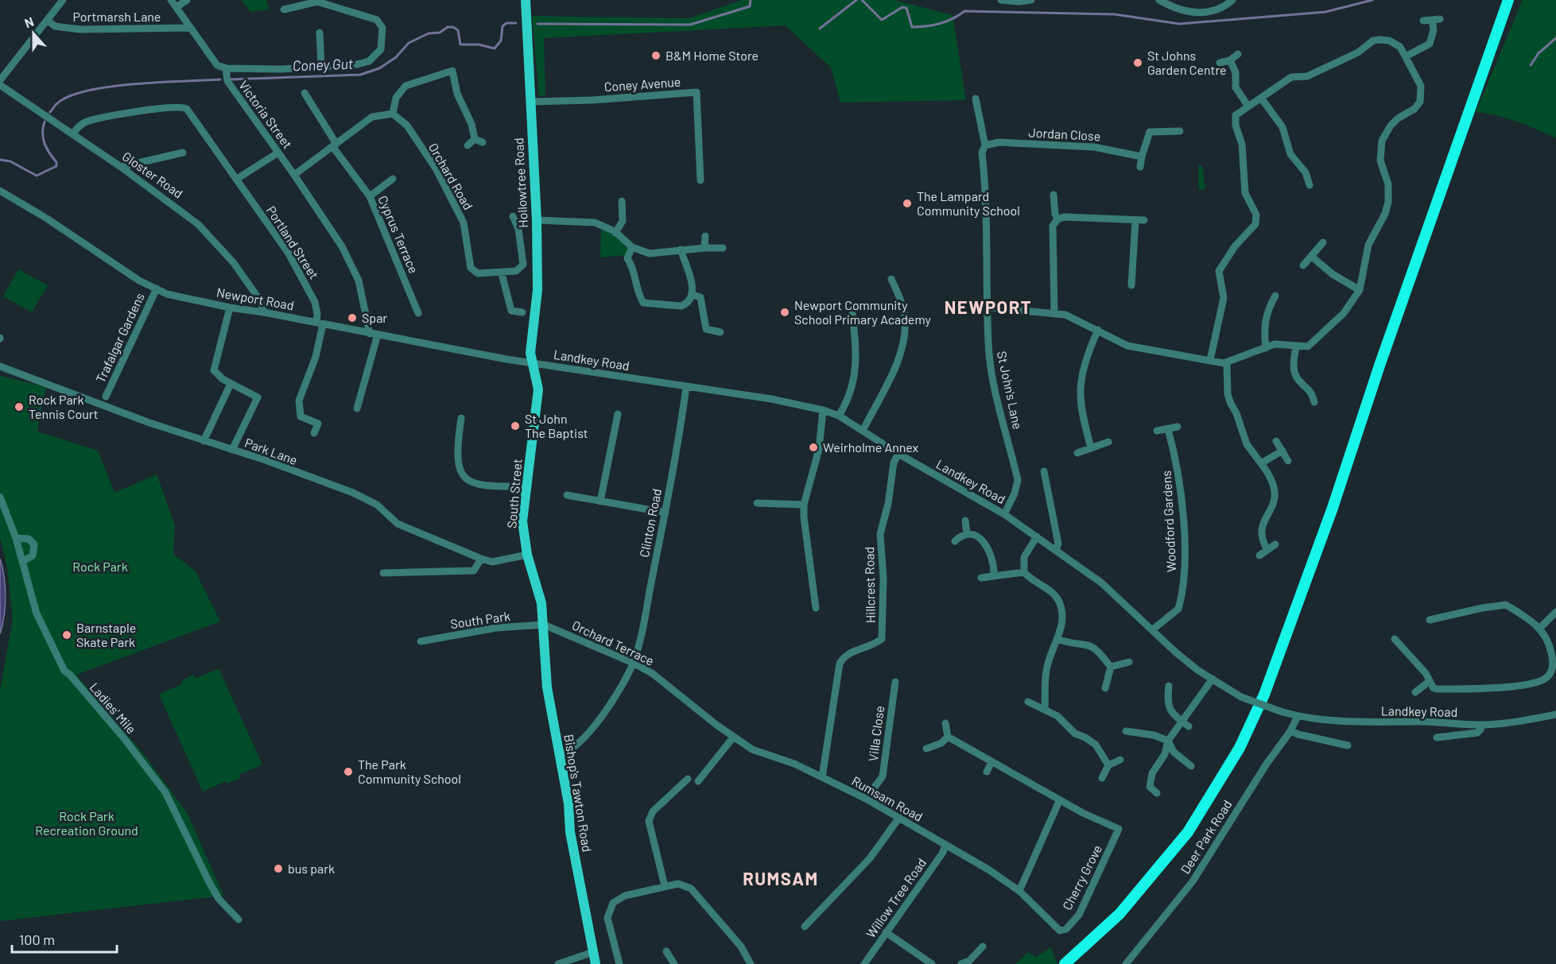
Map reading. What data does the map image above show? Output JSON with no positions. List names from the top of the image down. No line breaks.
{"streets":{"main road":["Hollowtree Road","South Street","Bishop's Tawton Road"],"street":["Portmarsh Lane","Coney Avenue","Victoria Street","Jordan Close","Gloster Road","Orchard Road","Cyprus Terrace","Portland Street","Newport Road","Trafalgar Gardens","Landkey Road","St John's Lane","Park Lane","Woodford Gardens","Clinton Road","Hillcrest Road","South Park","Orchard Terrace","Ladies' Mile","Villa Close","Rumsam Road","Deer Park Road","Cherry Grove","Willow Tree Road"]},"crossings":[["Portmarsh Lane","Victoria Street"],["Coney Avenue","Hollowtree Road"],["Victoria Street","Newport Road"],["Jordan Close","St John's Lane"],["Gloster Road","Portland Street"],["Gloster Road","Newport Road"],["Hollowtree Road","Newport Road"],["Hollowtree Road","Landkey Road"],["Hollowtree Road","South Street"],["Portland Street","Newport Road"],["Newport Road","Trafalgar Gardens"],["Newport Road","Landkey Road"],["Newport Road","South Street"],["Landkey Road","St John's Lane"],["Landkey Road","South Street"],["Landkey Road","Woodford Gardens"],["Landkey Road","Clinton Road"],["Landkey Road","Hillcrest Road"],["Landkey Road","Deer Park Road"],["Park Lane","South Street"],["South Street","South Park"],["South Street","Orchard Terrace"],["South Street","Bishop's Tawton Road"],["Clinton Road","Orchard Terrace"],["Clinton Road","Bishop's Tawton Road"],["Hillcrest Road","Rumsam Road"],["South Park","Orchard Terrace"],["South Park","Bishop's Tawton Road"],["Orchard Terrace","Bishop's Tawton Road"],["Orchard Terrace","Rumsam Road"],["Villa Close","Rumsam Road"],["Rumsam Road","Cherry Grove"],["Rumsam Road","Willow Tree Road"]],"districts":["NEWPORT","RUMSAM"],"water":["Coney Gut"],"parks":["Rock Park","Rock Park Recreation Ground"],"places":["B&M Home Store","St Johns Garden Centre","The Lampard Community School","Newport Community School Primary Academy","Spar","Rock Park Tennis Court","St John The Baptist","Weirholme Annex","Barnstaple Skate Park","The Park Community School","bus park"],"scale_bar":"100 m","north":"top"}
